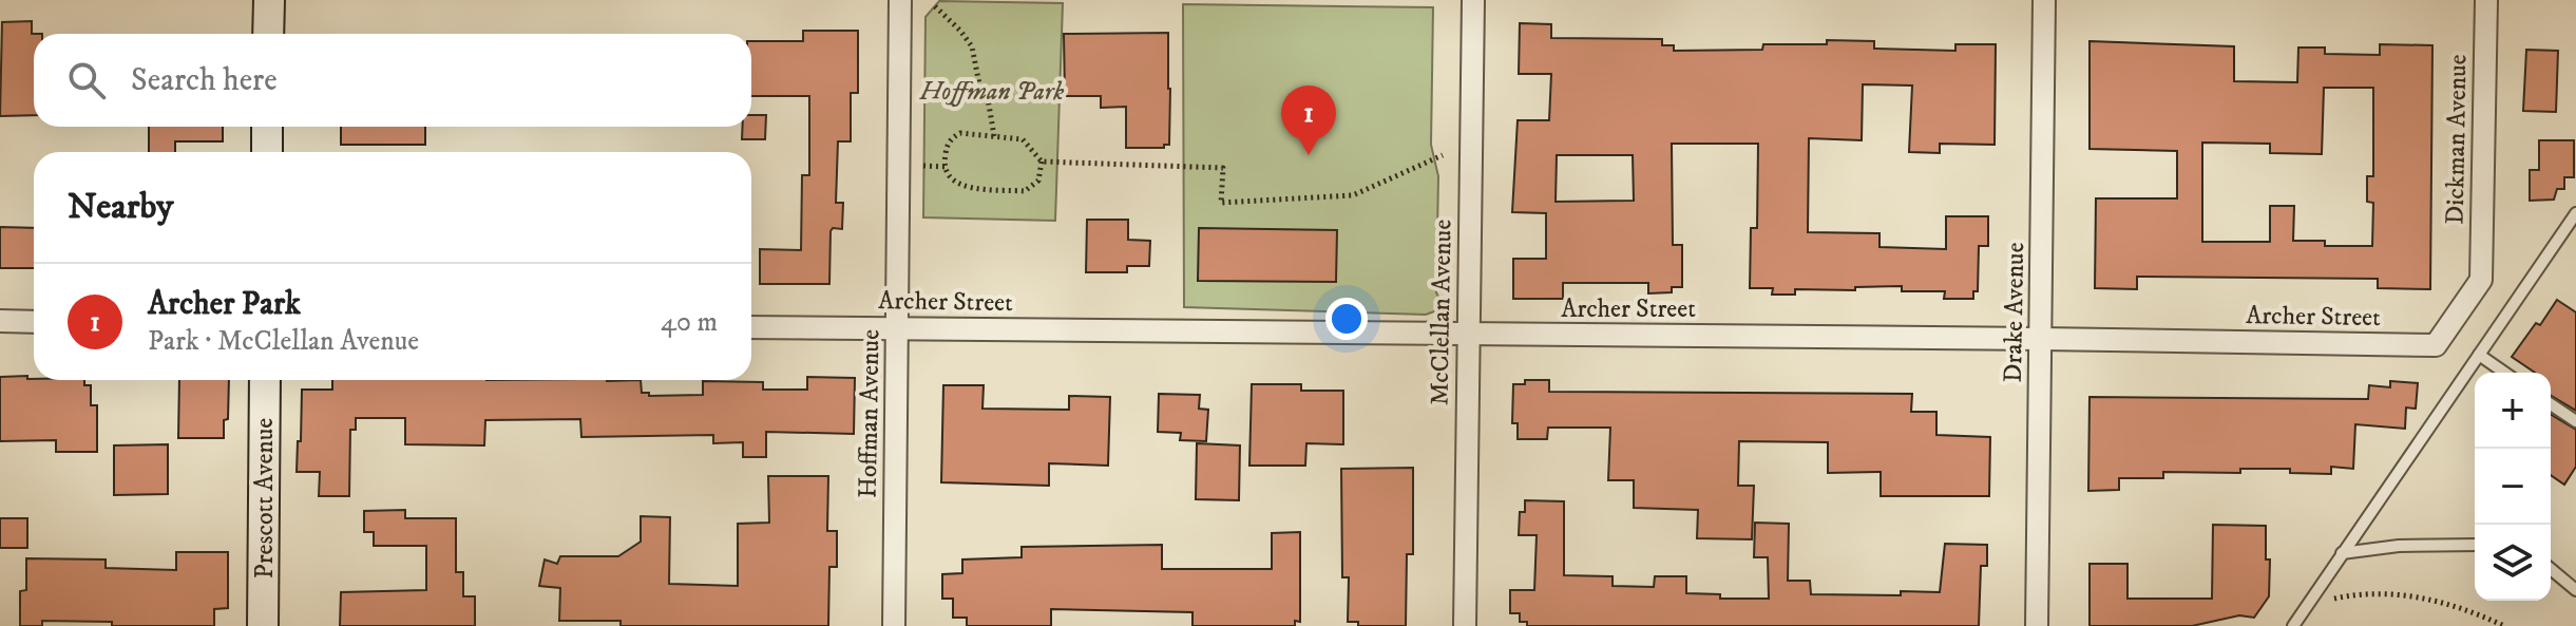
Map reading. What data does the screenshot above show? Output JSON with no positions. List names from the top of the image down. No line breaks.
{"streets":{"street":["Dickman Avenue","Archer Street","McClellan Avenue","Drake Avenue","Hoffman Avenue","Prescott Avenue"]},"crossings":[["Dickman Avenue","Archer Street"],["Archer Street","McClellan Avenue"],["Archer Street","Drake Avenue"],["Archer Street","Hoffman Avenue"]],"parks":["Hoffman Park"],"page":{"search":"Search here","pins":"1","heading":"Nearby","list":[{"mark":"1","name":"Archer Park","note":"Park · McClellan Avenue","value":"40 m"}],"map_buttons":["+","−"]}}
